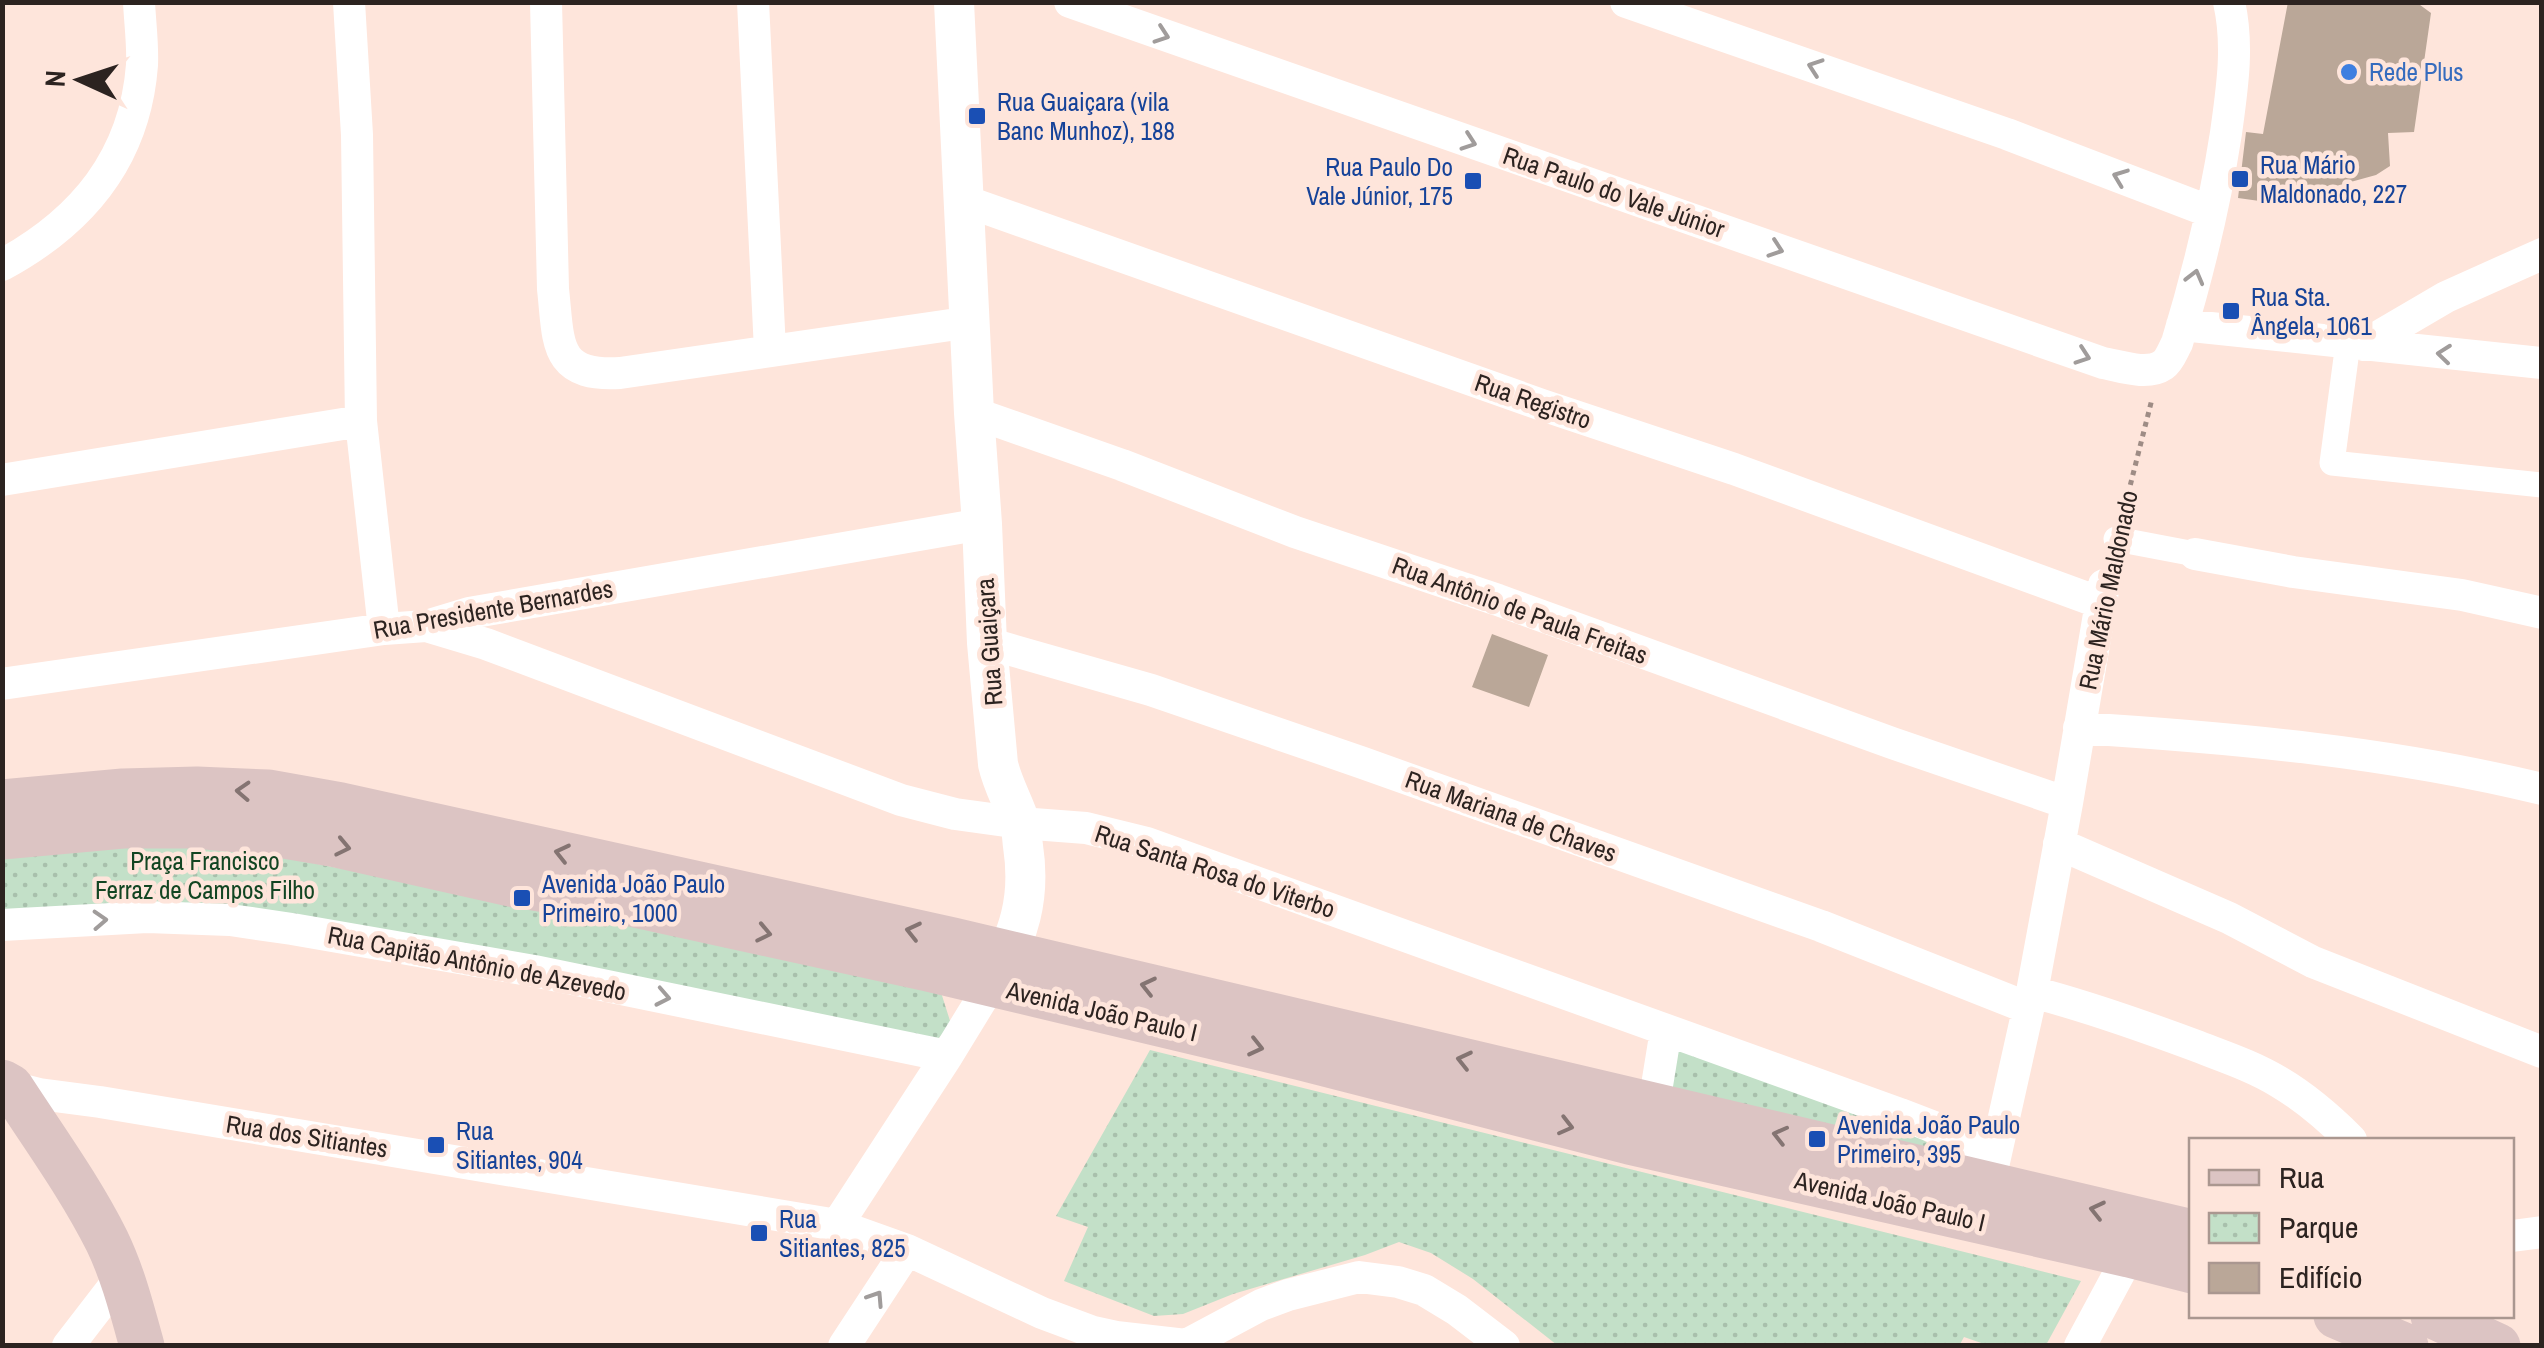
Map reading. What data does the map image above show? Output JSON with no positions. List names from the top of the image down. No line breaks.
{"streets":{"main road":["Avenida João Paulo I"],"street":["Rua Paulo do Vale Júnior","Rua Registro","Rua Mário Maldonado","Rua Presidente Bernardes","Rua Antônio de Paula Freitas","Rua Guaiçara","Rua Mariana de Chaves","Rua Santa Rosa do Viterbo","Rua Capitão Antônio de Azevedo","Rua dos Sitiantes"]},"crossings":[["Rua Paulo do Vale Júnior","Rua Mário Maldonado"],["Rua Registro","Rua Mário Maldonado"],["Rua Registro","Rua Guaiçara"],["Rua Mário Maldonado","Rua Antônio de Paula Freitas"],["Rua Mário Maldonado","Rua Mariana de Chaves"],["Rua Mário Maldonado","Rua Santa Rosa do Viterbo"],["Rua Mário Maldonado","Avenida João Paulo I"],["Rua Presidente Bernardes","Rua Guaiçara"],["Rua Presidente Bernardes","Rua Santa Rosa do Viterbo"],["Rua Antônio de Paula Freitas","Rua Guaiçara"],["Rua Guaiçara","Rua Mariana de Chaves"],["Rua Guaiçara","Rua Santa Rosa do Viterbo"],["Rua Guaiçara","Rua Capitão Antônio de Azevedo"],["Rua Guaiçara","Avenida João Paulo I"],["Rua Guaiçara","Rua dos Sitiantes"],["Rua Santa Rosa do Viterbo","Avenida João Paulo I"]],"one_way":["Rua Capitão Antônio de Azevedo"],"parks":["Praça Francisco Ferraz de Campos Filho"],"places":{"other":["Rede Plus"],"transit":["Rua Guaiçara (vila Banc Munhoz), 188","Rua Mário Maldonado, 227","Rua Paulo Do Vale Júnior, 175","Rua Sta. Ângela, 1061","Avenida João Paulo Primeiro, 1000","Avenida João Paulo Primeiro, 395","Rua Sitiantes, 904","Rua Sitiantes, 825"]},"legend":["Rua","Parque","Edifício"],"north":"left"}
